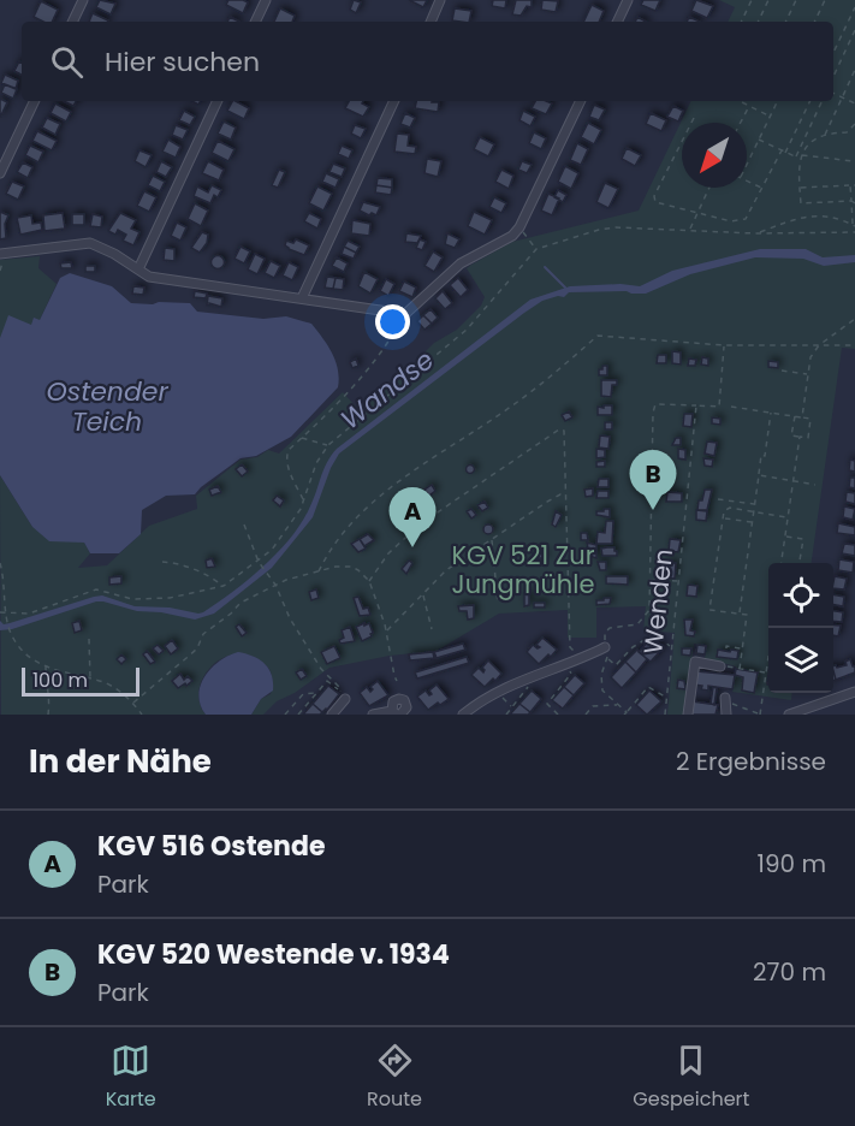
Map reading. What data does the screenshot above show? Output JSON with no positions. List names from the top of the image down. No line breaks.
{"streets":{"path":["Wenden"]},"water":["Wandse","Ostender Teich"],"parks":["KGV 521 Zur Jungmühle"],"scale_bar":"100 m","north":"bottom left","page":{"search":"Hier suchen","pins":["B","A"],"scale":"100 m","heading":["In der Nähe","2 Ergebnisse"],"list":[{"mark":"A","name":"KGV 516 Ostende","note":"Park","value":"190 m"},{"mark":"B","name":"KGV 520 Westende v. 1934","note":"Park","value":"270 m"}],"nav":["Karte","Route","Gespeichert"]}}
